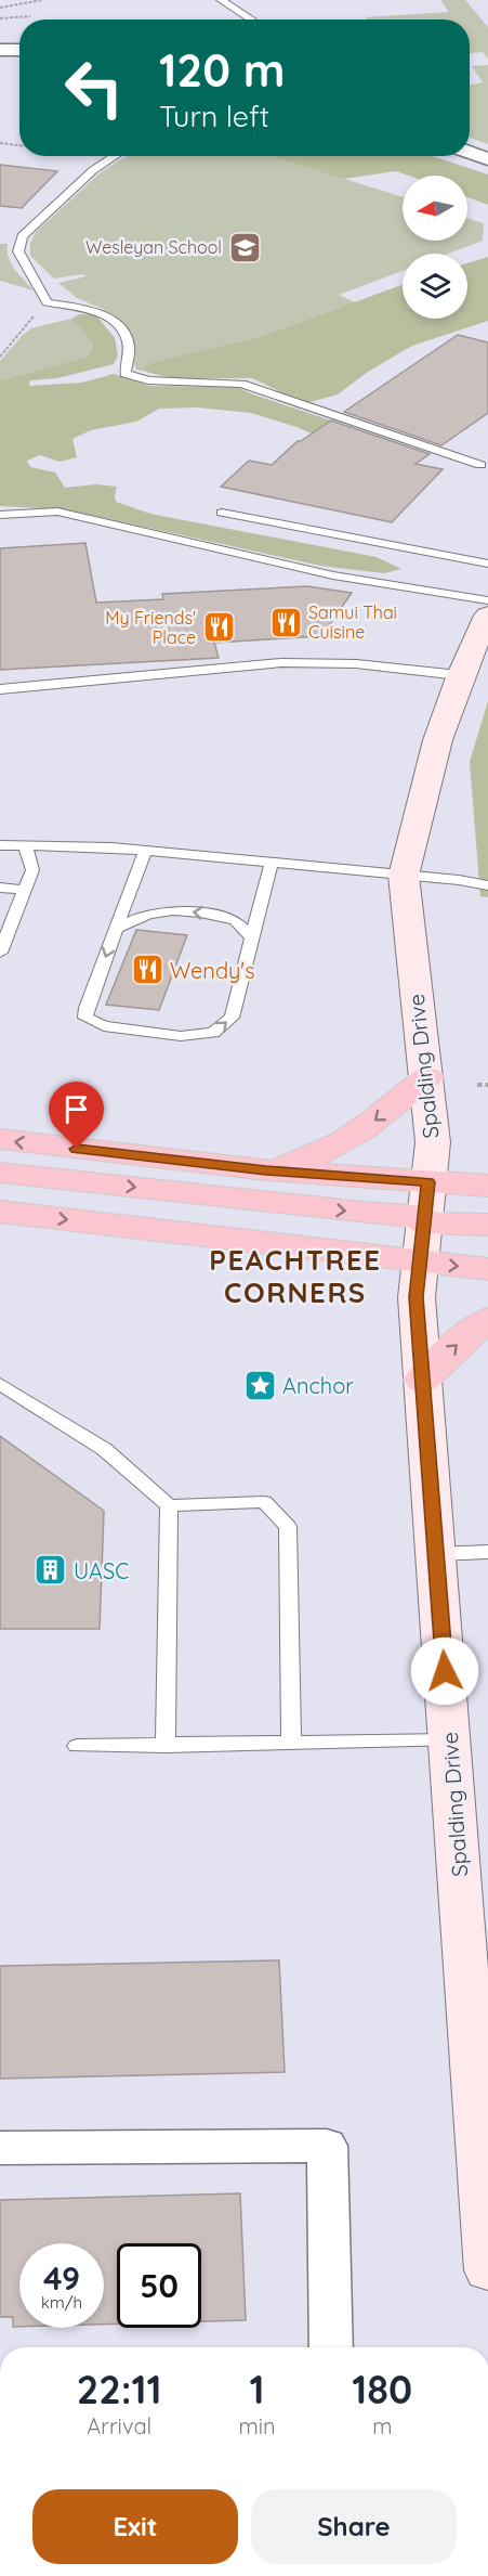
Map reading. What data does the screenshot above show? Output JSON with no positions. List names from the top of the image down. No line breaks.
{"streets":{"main road":["Spalding Drive"]},"districts":["PEACHTREE CORNERS"],"places":{"school or university":["Wesleyan School"],"restaurant":["Samui Thai Cuisine","My Friends' Place","Wendy's"],"place":["Anchor"],"building":["UASC"]},"north":"left","page":{"turn":["120 m","Turn left"],"speed":"49 km/h","limit":"50","eta":["22:11","Arrival","1","min","180","m"],"buttons":["Exit","Share"]}}
